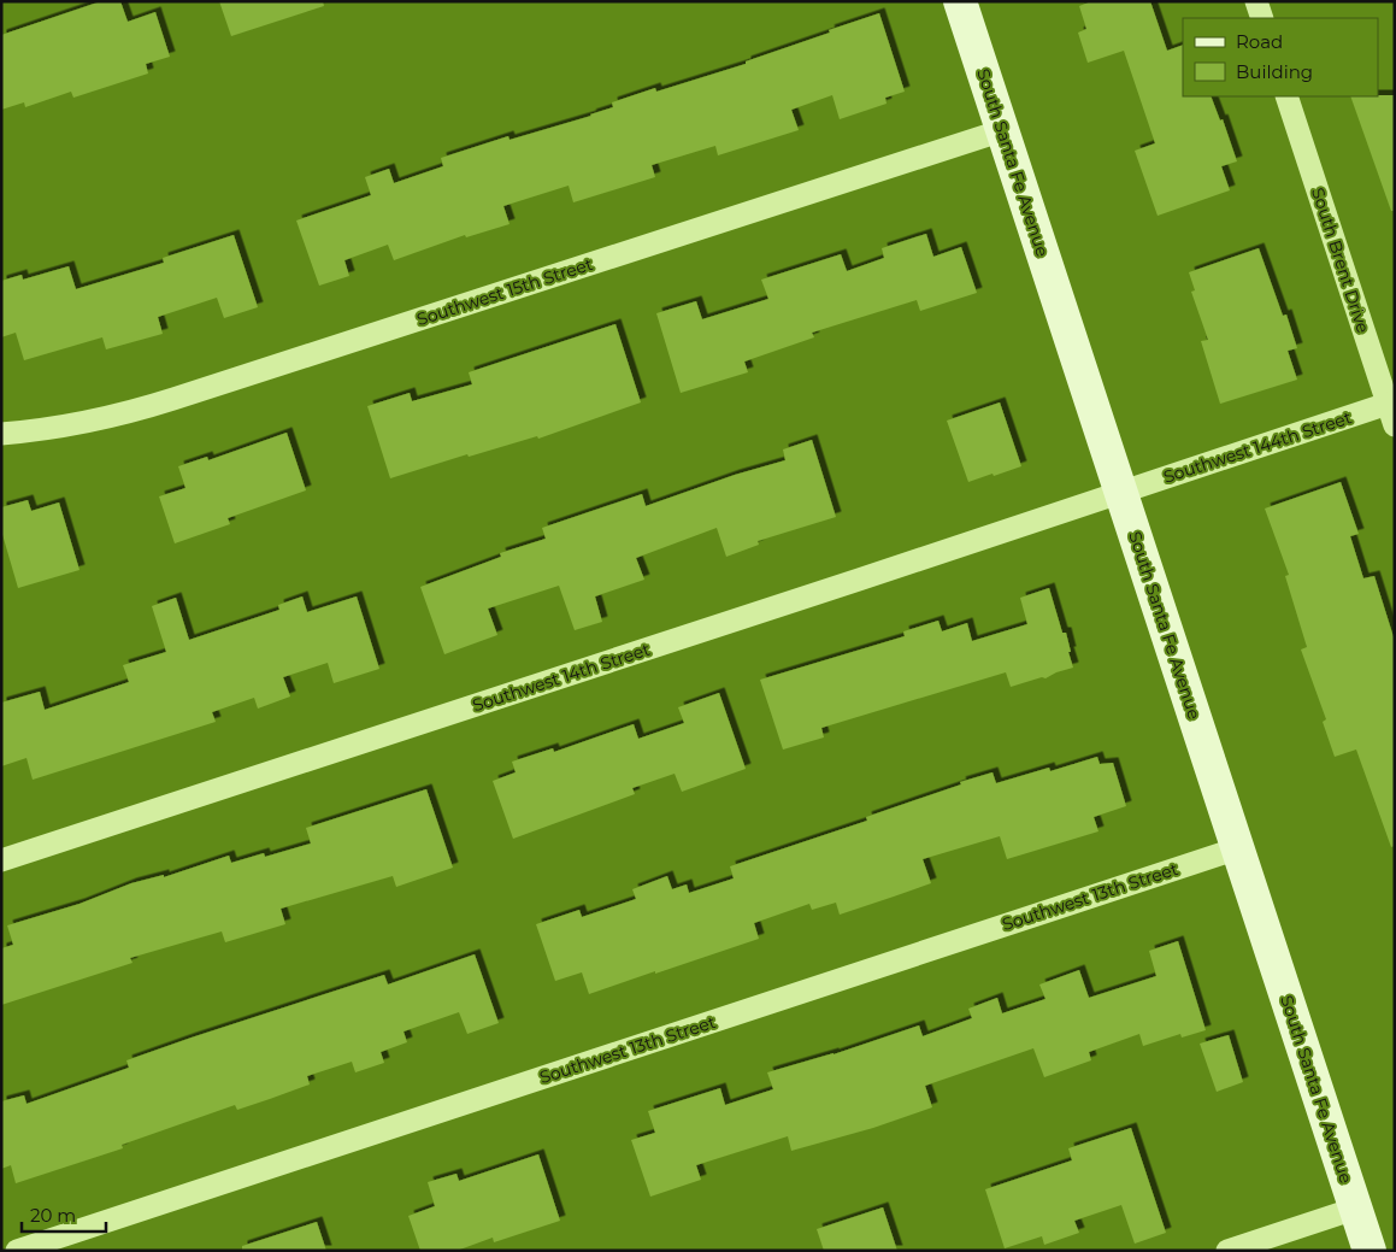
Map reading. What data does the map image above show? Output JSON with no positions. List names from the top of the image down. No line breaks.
{"streets":{"main road":["South Santa Fe Avenue"],"street":["South Brent Drive","Southwest 15th Street","Southwest 144th Street","Southwest 14th Street","Southwest 13th Street"]},"crossings":[["South Santa Fe Avenue","Southwest 15th Street"],["South Santa Fe Avenue","Southwest 144th Street"],["South Santa Fe Avenue","Southwest 14th Street"],["South Santa Fe Avenue","Southwest 13th Street"],["South Brent Drive","Southwest 144th Street"],["Southwest 144th Street","Southwest 14th Street"]],"legend":["Road","Building"],"scale_bar":"20 m"}
